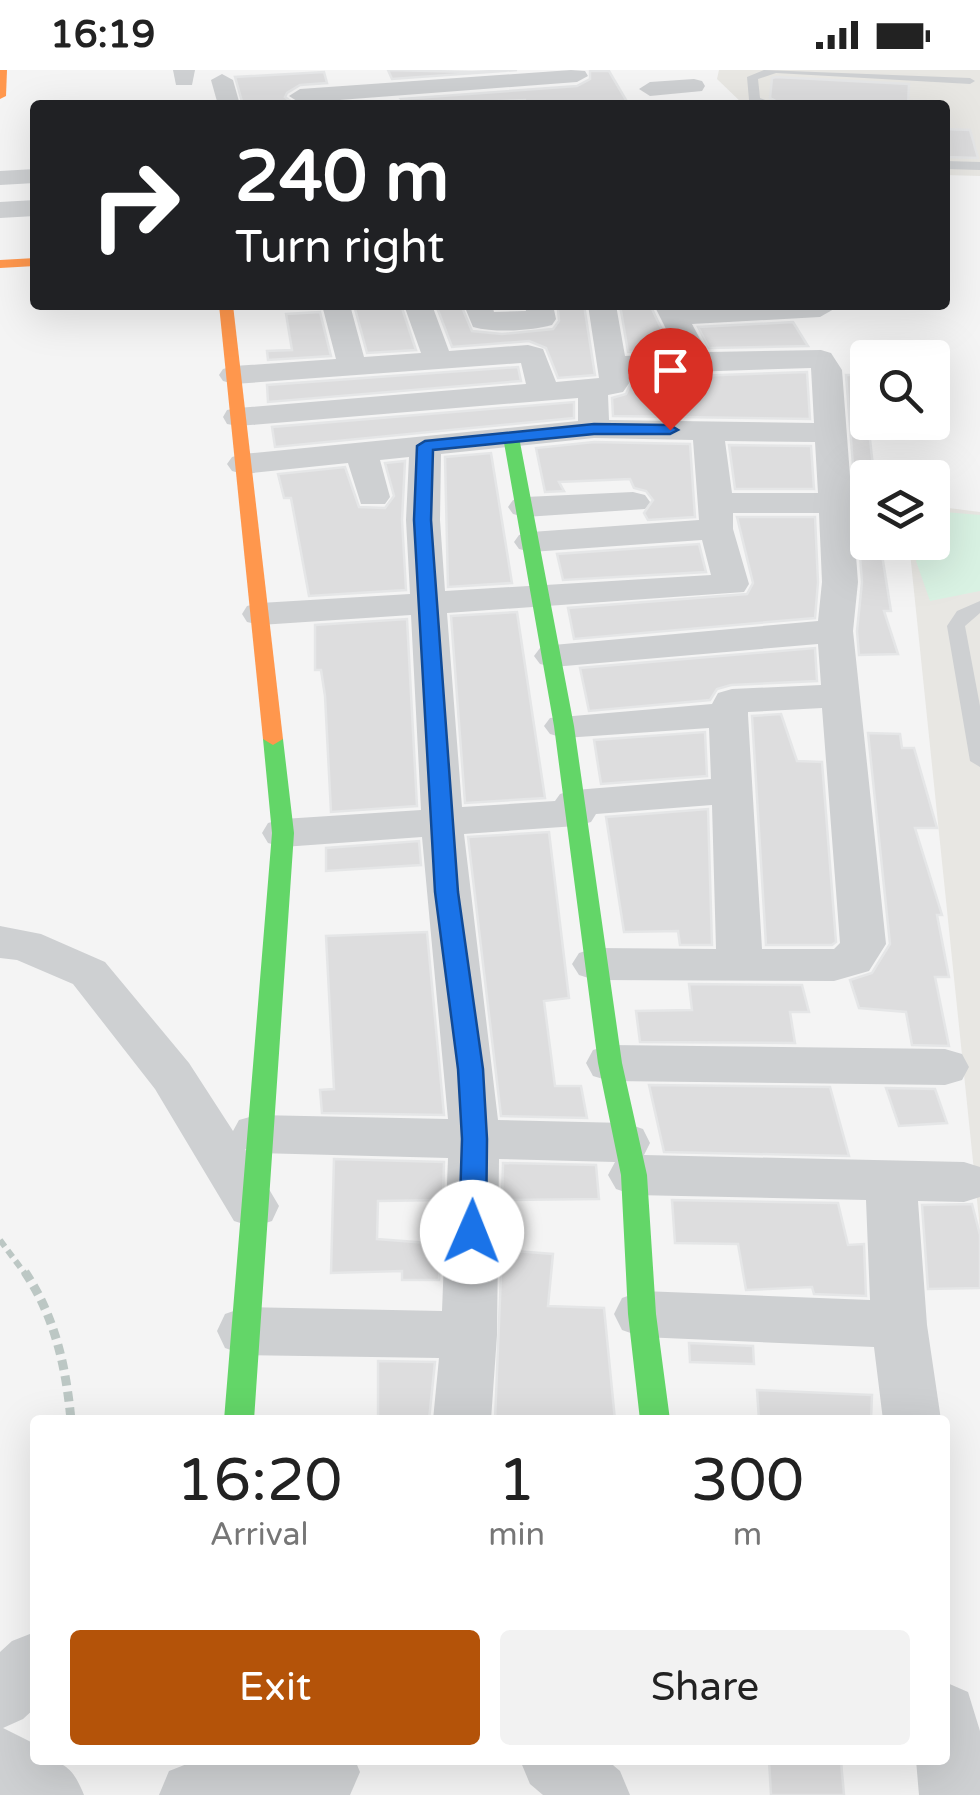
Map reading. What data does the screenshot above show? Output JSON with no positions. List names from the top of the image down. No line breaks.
{"page":{"status":"16:19","turn":["240 m","Turn right"],"eta":["16:20","Arrival","1","min","300","m"],"buttons":["Exit","Share"]}}
